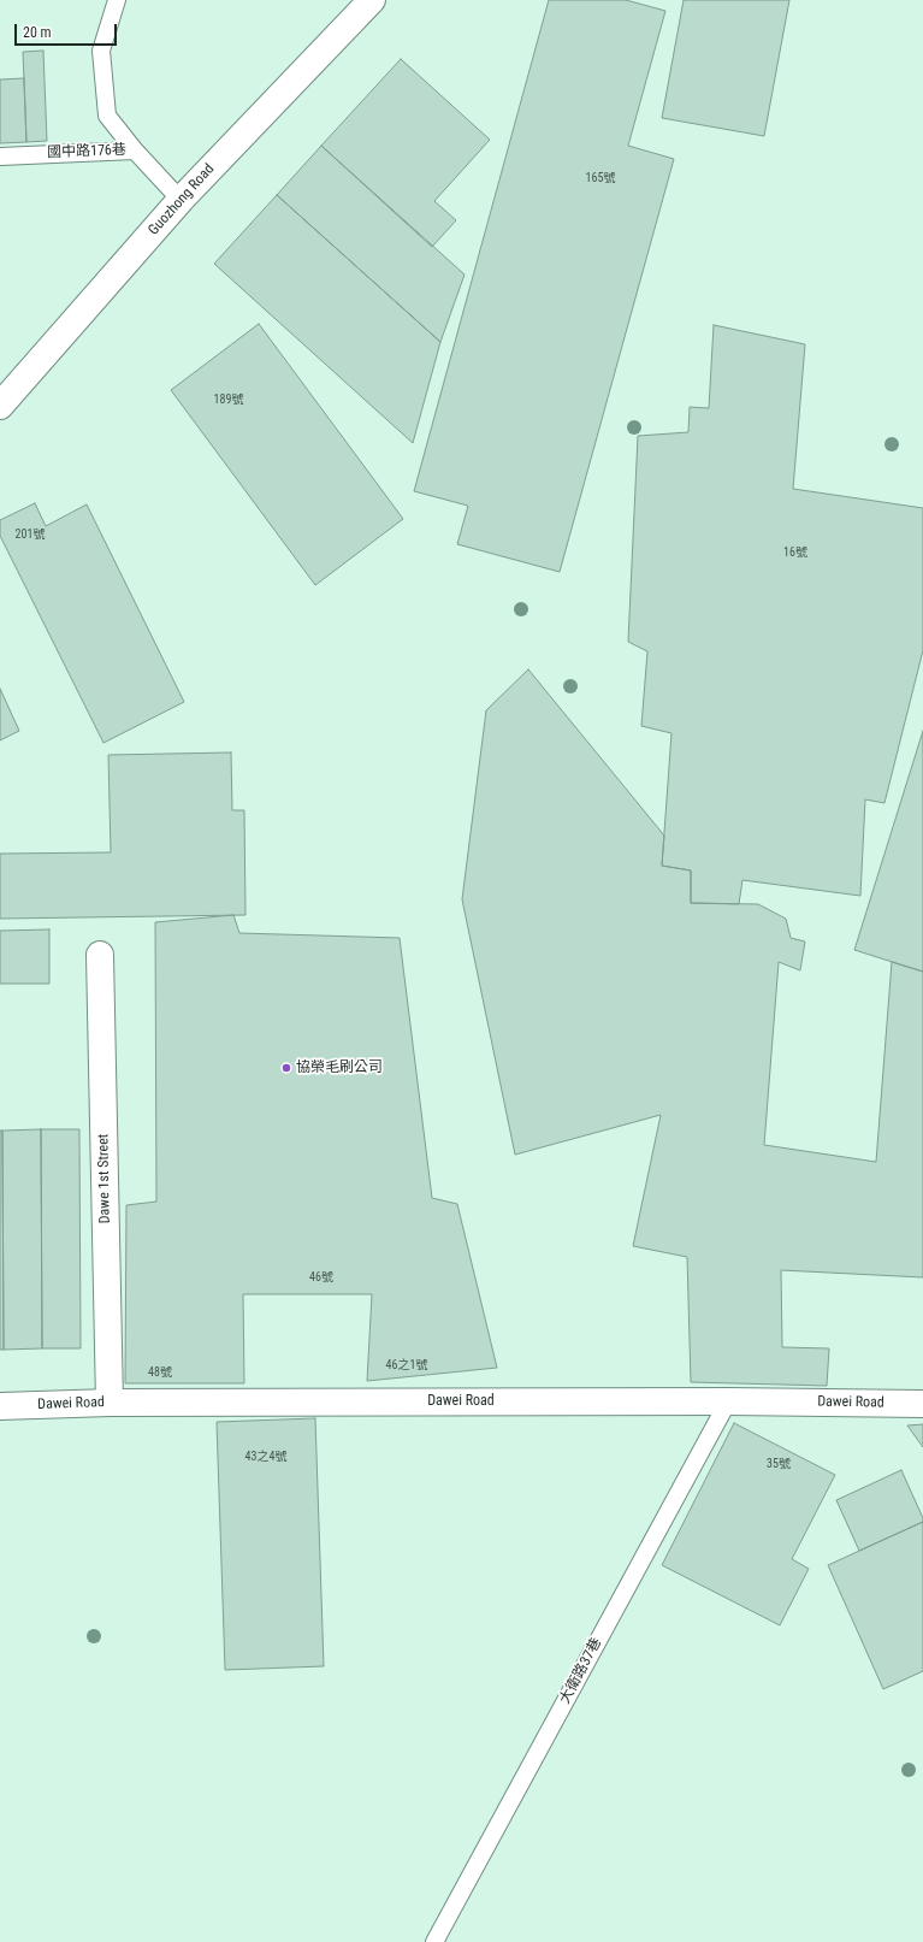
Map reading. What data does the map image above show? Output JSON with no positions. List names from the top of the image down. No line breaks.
{"streets":{"street":["Guozhong Road","Dawe 1st Street","Dawei Road"],"lane":["國中路176巷","大衛路37巷"]},"crossings":[["國中路176巷","Guozhong Road"],["Dawe 1st Street","Dawei Road"],["Dawei Road","大衛路37巷"]],"places":["協榮毛刷公司"],"house_numbers":["165號","189號","201號","16號","46號","46之1號","48號","43之4號","35號"],"scale_bar":"20 m"}
